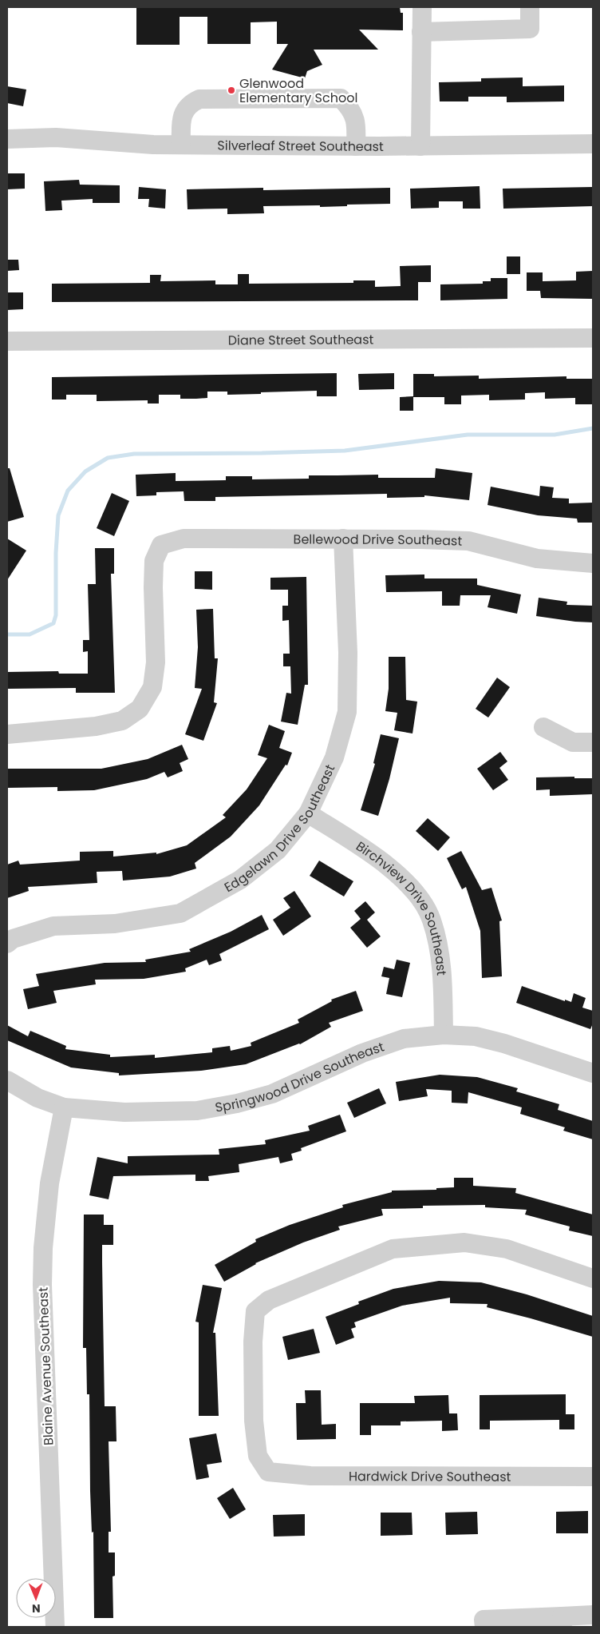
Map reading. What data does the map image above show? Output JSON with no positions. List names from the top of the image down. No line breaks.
{"streets":{"street":["Silverleaf Street Southeast","Diane Street Southeast","Bellewood Drive Southeast","Edgelawn Drive Southeast","Birchview Drive Southeast","Springwood Drive Southeast","Blaine Avenue Southeast","Hardwick Drive Southeast"]},"crossings":[["Bellewood Drive Southeast","Edgelawn Drive Southeast"],["Edgelawn Drive Southeast","Birchview Drive Southeast"],["Birchview Drive Southeast","Springwood Drive Southeast"],["Springwood Drive Southeast","Blaine Avenue Southeast"]],"places":["Glenwood Elementary School"],"north":"bottom"}
